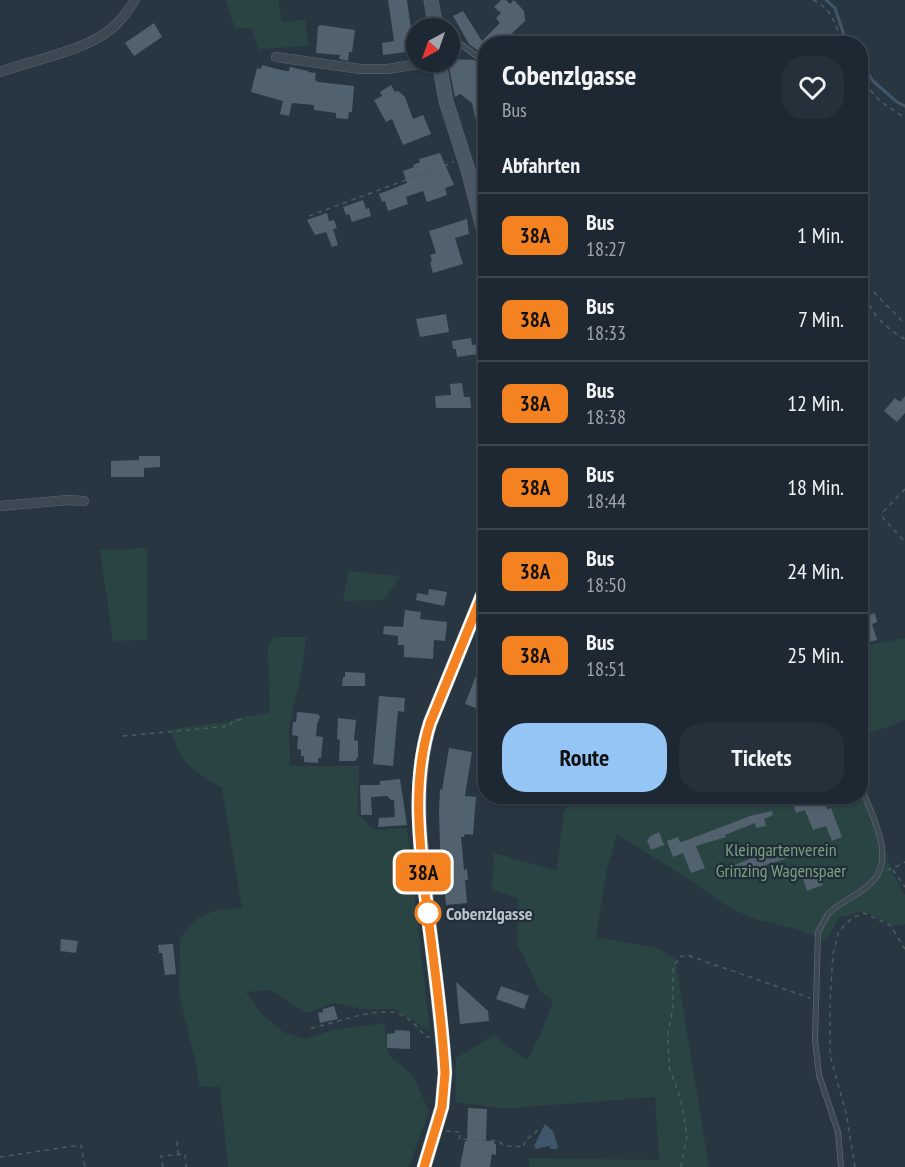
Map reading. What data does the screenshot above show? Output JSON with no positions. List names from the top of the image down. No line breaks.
{"parks":["Kleingartenverein Grinzing Wagenspaer"],"places":["Cobenzlgasse"],"lines":["bus line 38A"],"north":"bottom left","page":{"on_map":"38A","heading":[["Cobenzlgasse","Bus"],"Abfahrten"],"list":[{"mark":"38A","name":"Bus","note":"18:27","value":"1 Min."},{"mark":"38A","name":"Bus","note":"18:33","value":"7 Min."},{"mark":"38A","name":"Bus","note":"18:38","value":"12 Min."},{"mark":"38A","name":"Bus","note":"18:44","value":"18 Min."},{"mark":"38A","name":"Bus","note":"18:50","value":"24 Min."},{"mark":"38A","name":"Bus","note":"18:51","value":"25 Min."}],"buttons":["Route","Tickets"]}}
